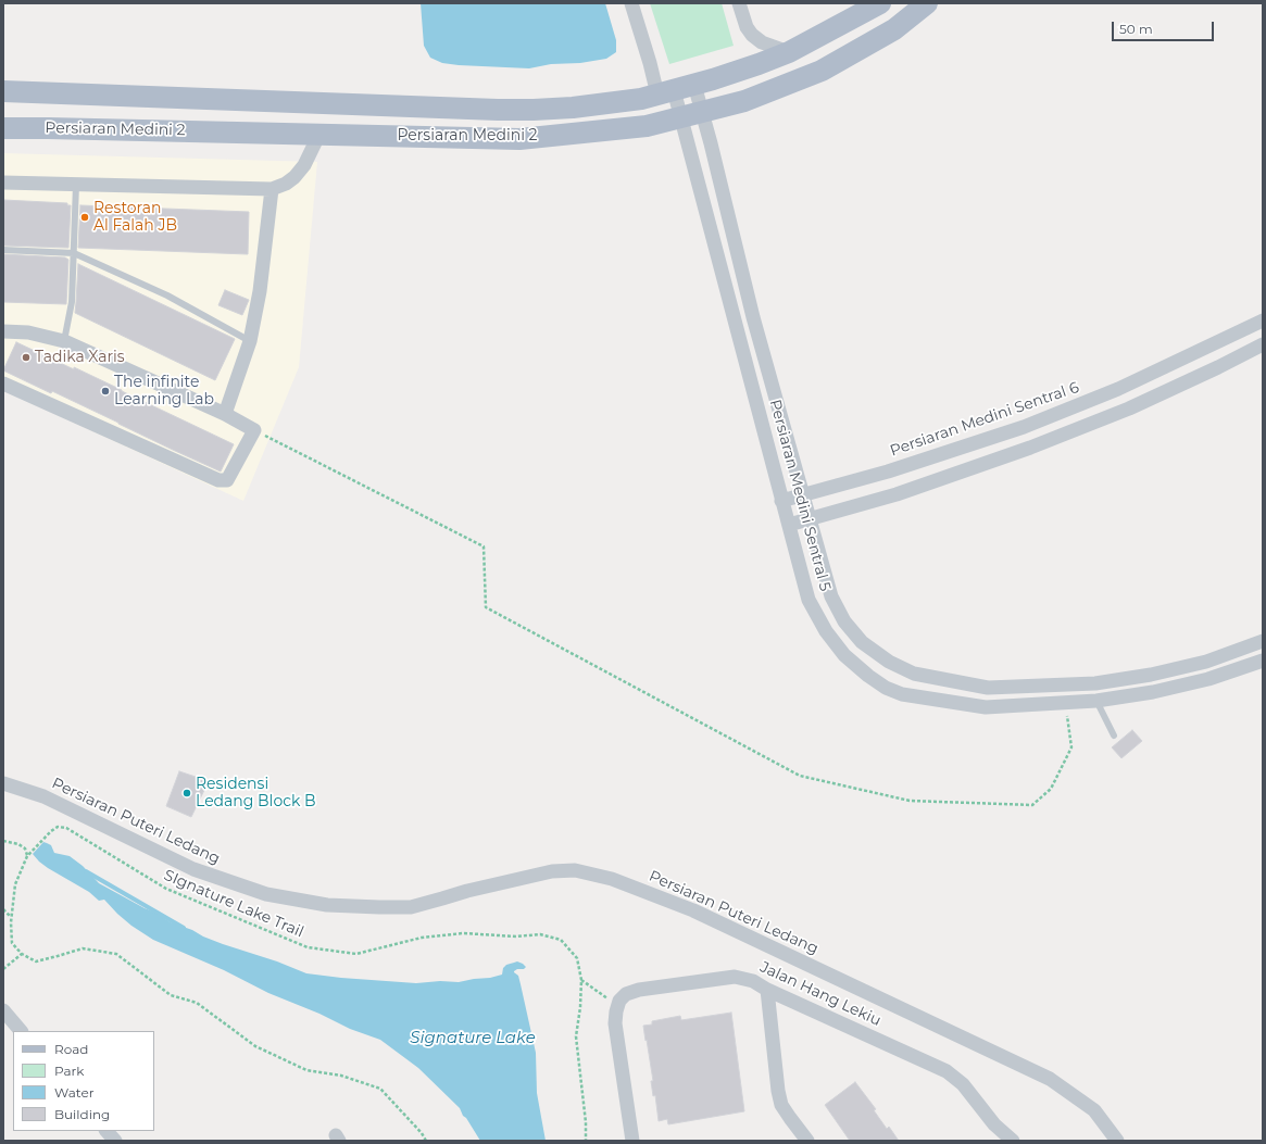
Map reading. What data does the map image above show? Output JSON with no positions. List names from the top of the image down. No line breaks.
{"streets":{"main road":["Persiaran Medini 2"],"street":["Persiaran Medini Sentral 6","Persiaran Medini Sentral 5","Persiaran Puteri Ledang","Jalan Hang Lekiu"],"path":["SIgnature Lake Trail"]},"crossings":[["Persiaran Medini 2","Persiaran Medini Sentral 5"],["Persiaran Medini Sentral 6","Persiaran Medini Sentral 5"]],"water":["Signature Lake"],"places":["Restoran Al Falah JB","Tadika Xaris","The infinite Learning Lab","Residensi Ledang Block B"],"legend":["Road","Park","Water","Building"],"scale_bar":"50 m"}
